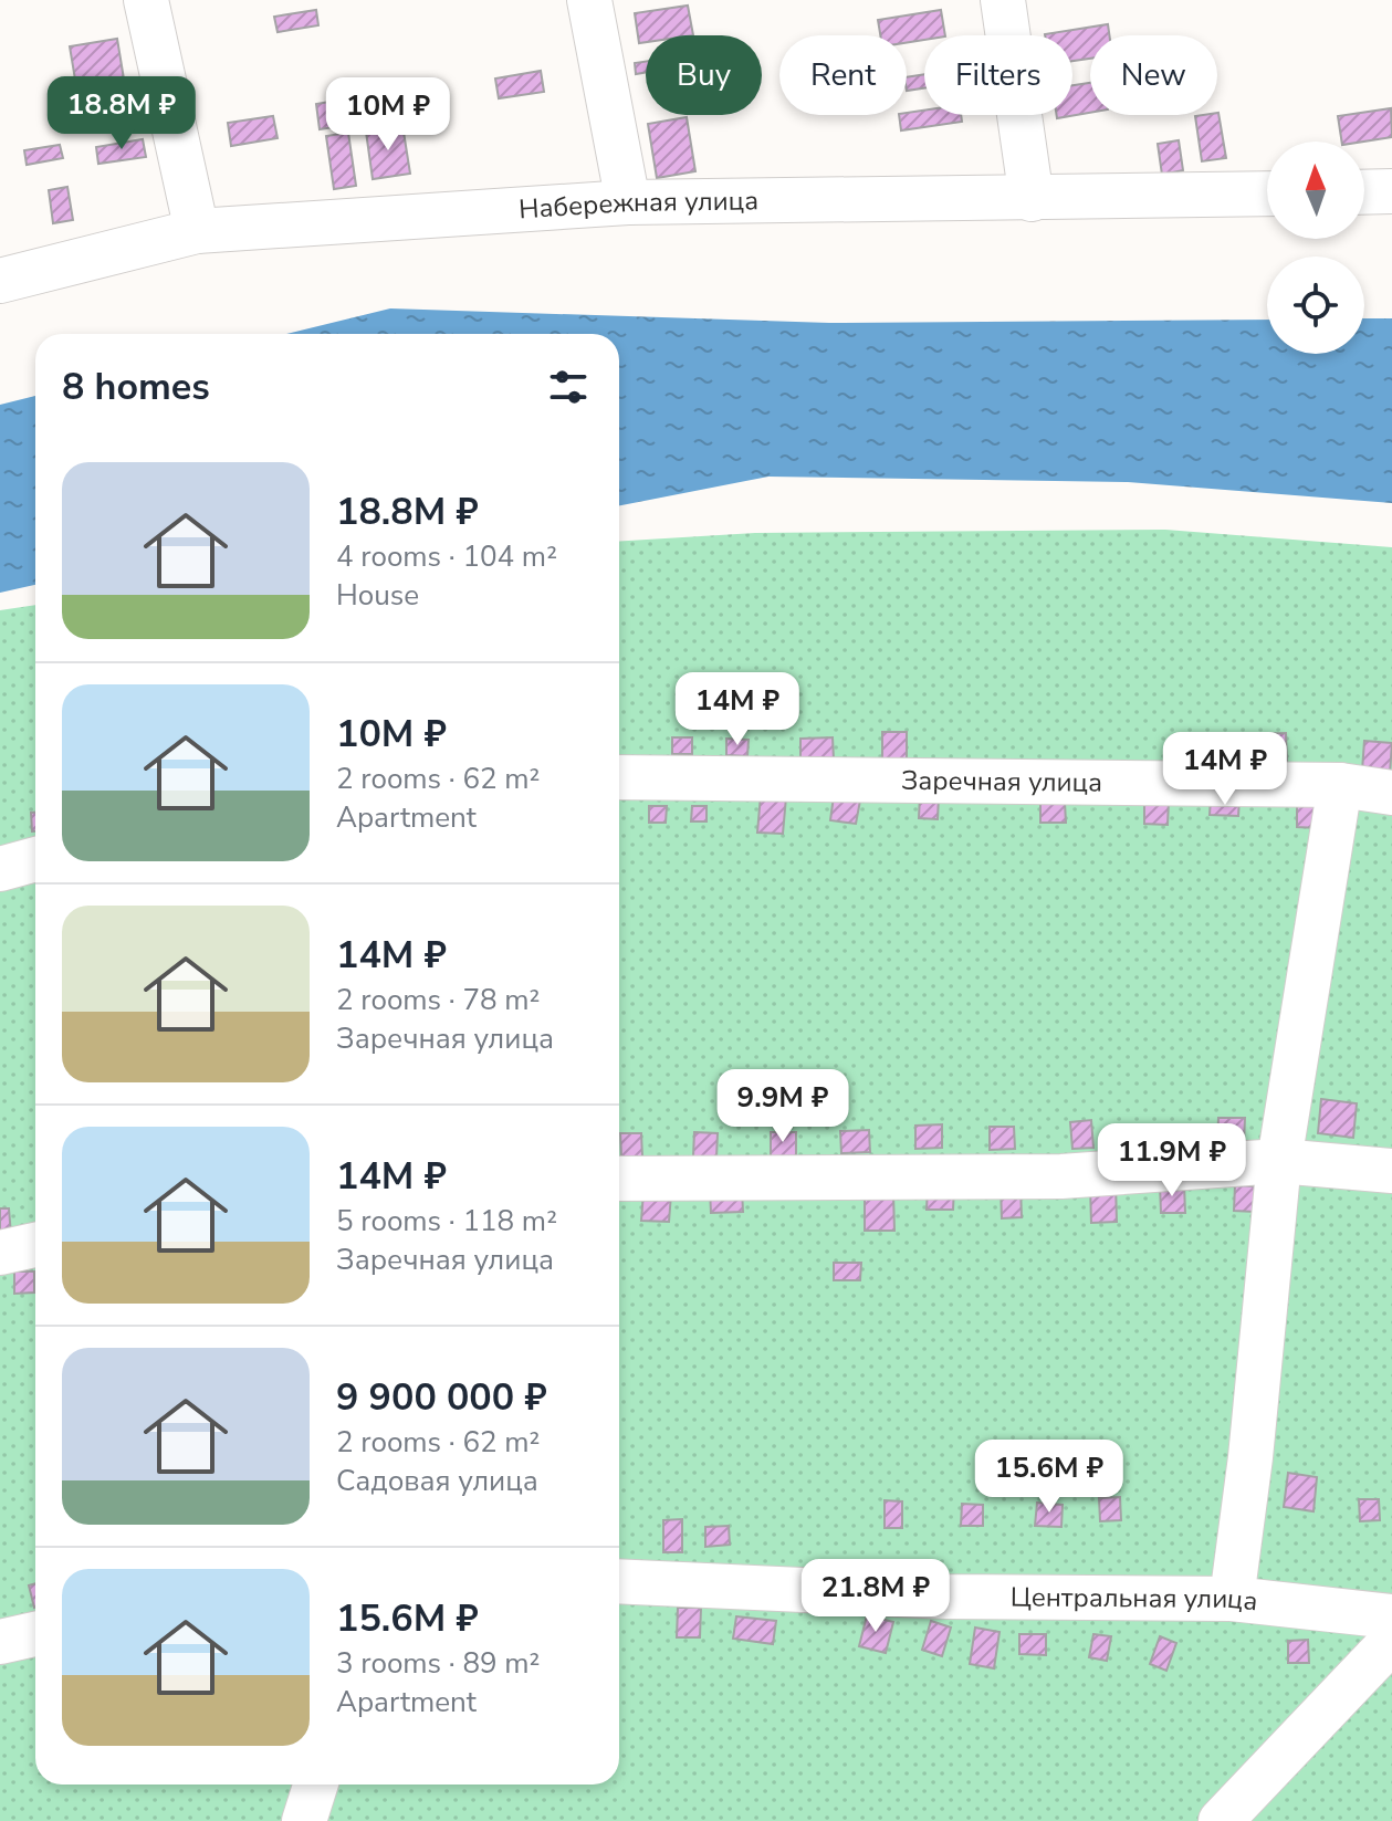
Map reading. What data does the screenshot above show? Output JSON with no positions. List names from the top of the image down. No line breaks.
{"streets":{"street":["Набережная улица","Заречная улица","Центральная улица"]},"north":"top","page":{"chip":["Buy","Rent","Filters","New"],"price":["18.8M ₽","10M ₽","14M ₽","14M ₽","9.9M ₽","11.9M ₽","15.6M ₽","21.8M ₽"],"heading":"8 homes","list":[{"name":"18.8M ₽","note":"4 rooms · 104 m² · House"},{"name":"10M ₽","note":"2 rooms · 62 m² · Apartment"},{"name":"14M ₽","note":"2 rooms · 78 m² · Заречная улица"},{"name":"14M ₽","note":"5 rooms · 118 m² · Заречная улица"},{"name":"9 900 000 ₽","note":"2 rooms · 62 m² · Садовая улица"},{"name":"15.6M ₽","note":"3 rooms · 89 m² · Apartment"}]}}
